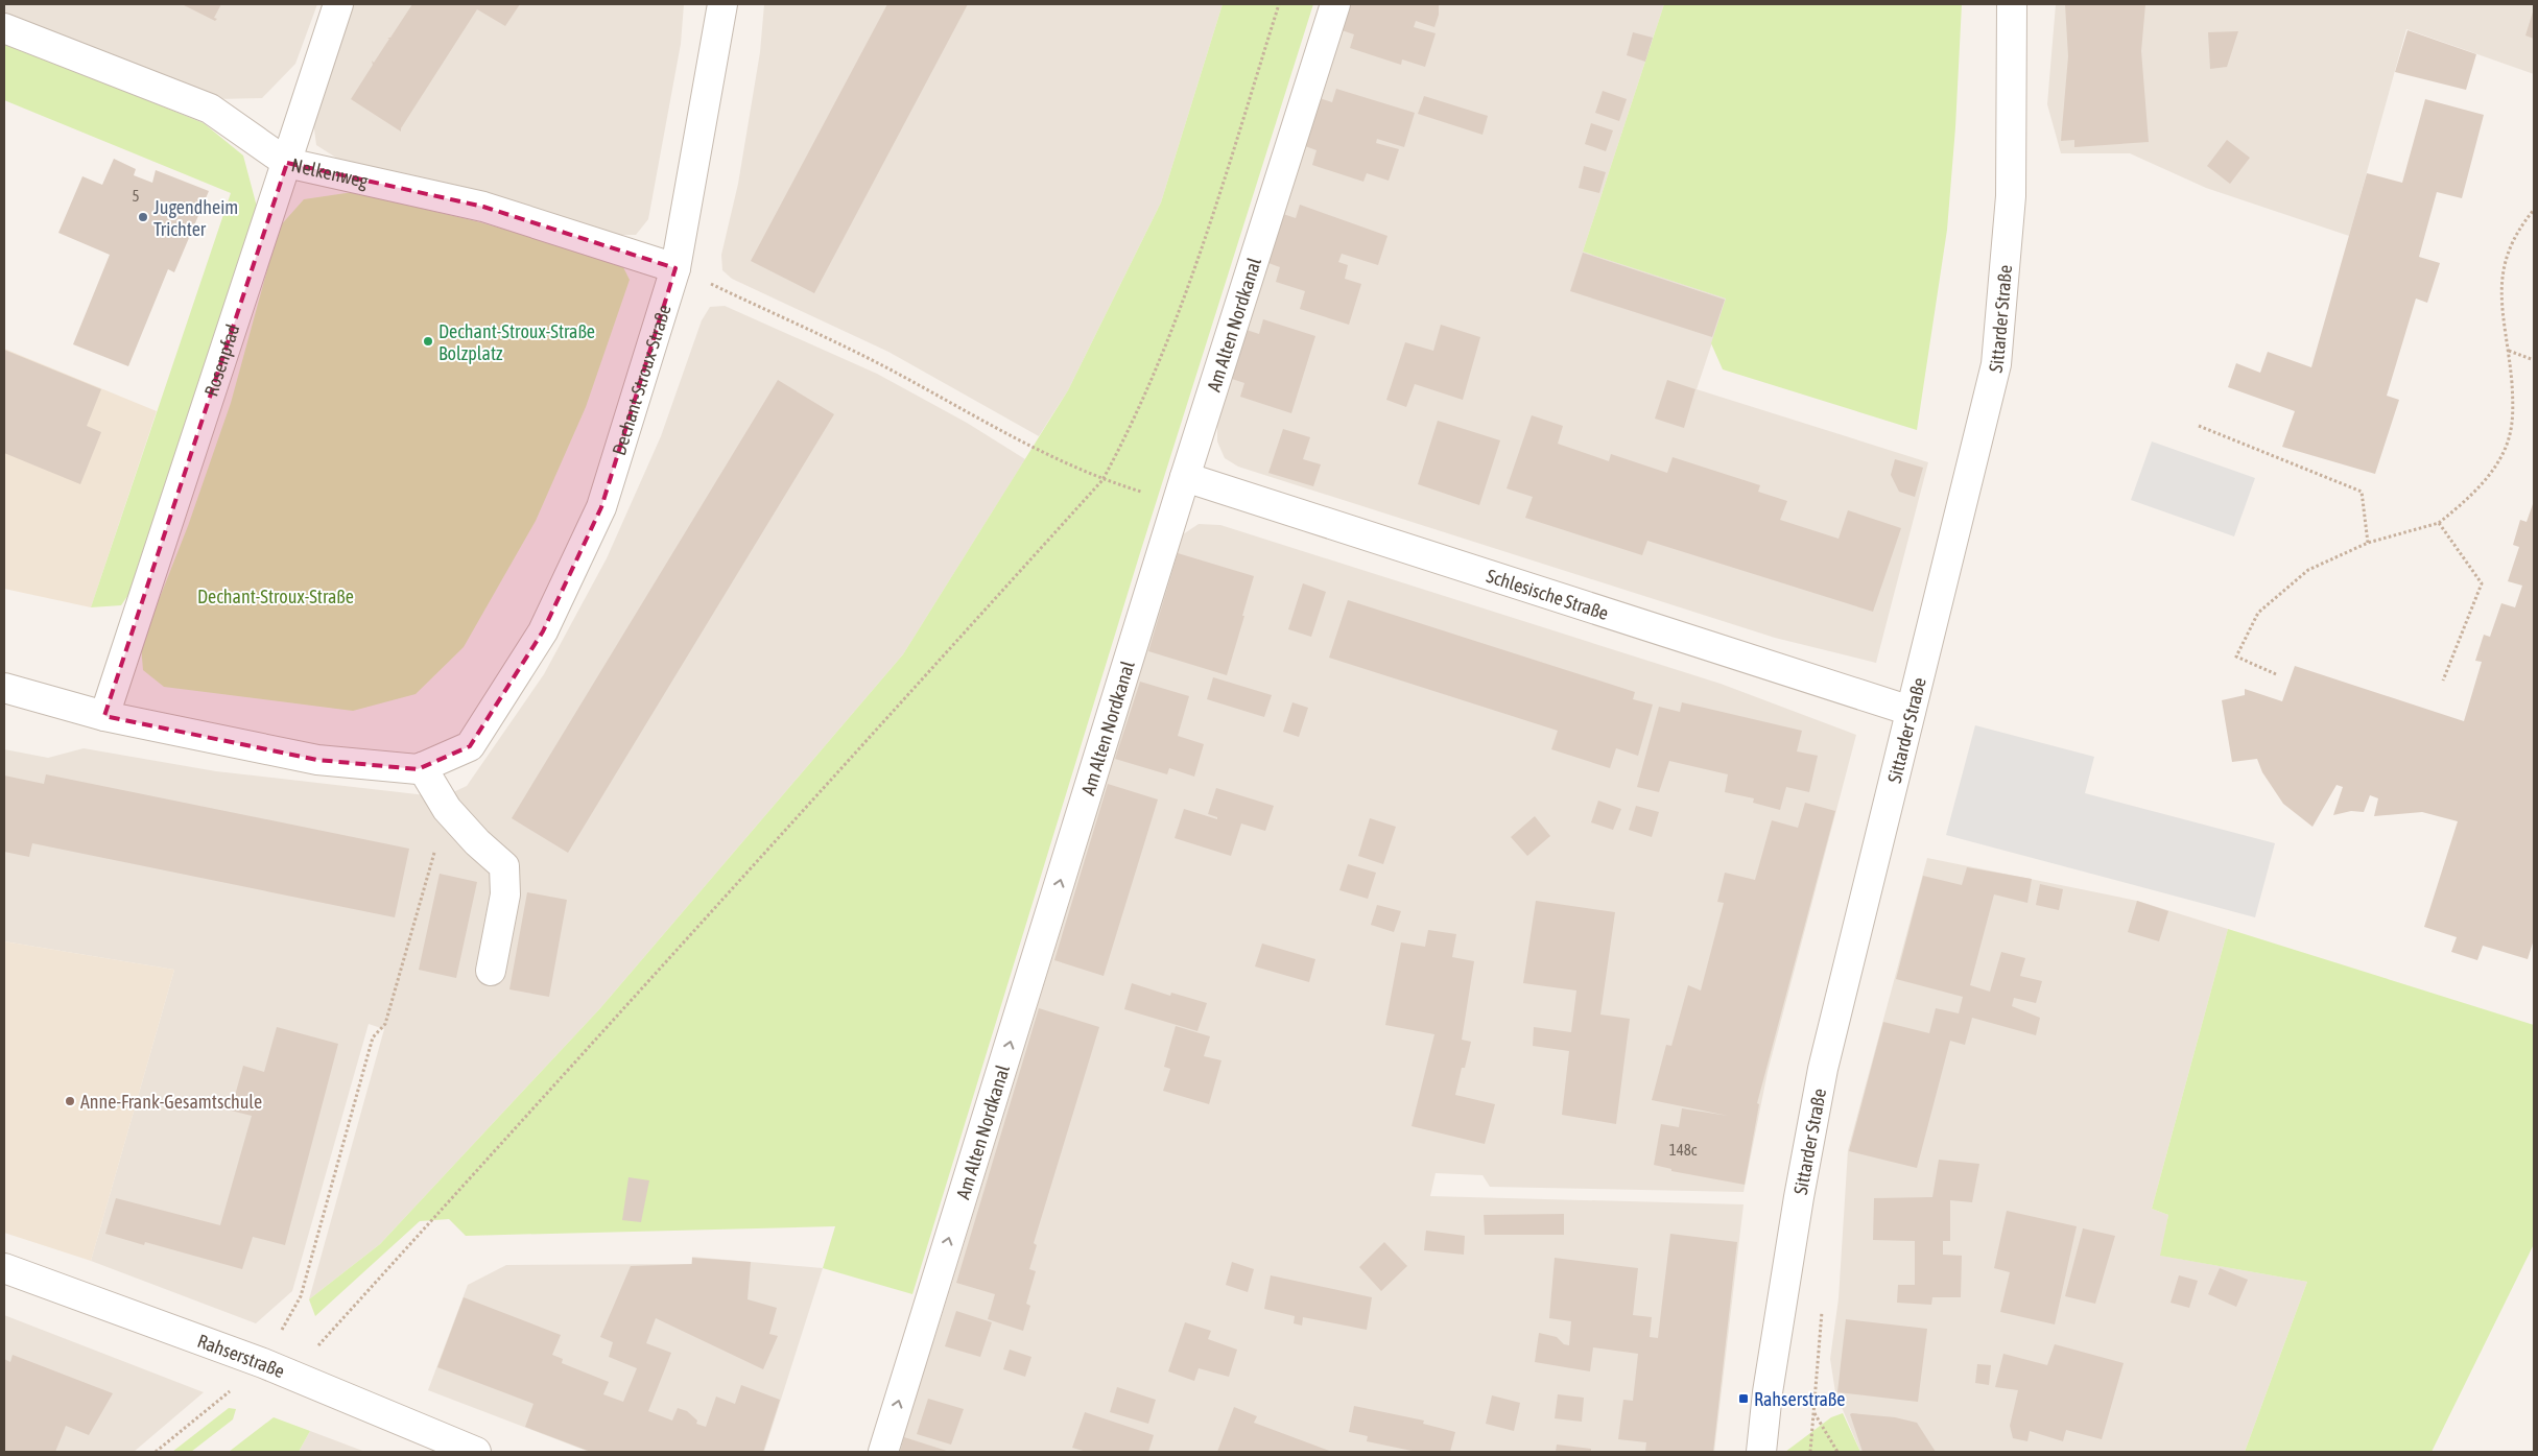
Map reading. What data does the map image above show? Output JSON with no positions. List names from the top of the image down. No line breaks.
{"streets":{"street":["Nelkenweg","Sittarder Straße","Am Alten Nordkanal","Rosenpfad","Dechant-Stroux-Straße","Schlesische Straße","Rahserstraße"]},"crossings":[["Nelkenweg","Rosenpfad"],["Nelkenweg","Dechant-Stroux-Straße"],["Sittarder Straße","Schlesische Straße"],["Am Alten Nordkanal","Schlesische Straße"],["Rosenpfad","Dechant-Stroux-Straße"]],"one_way":["Am Alten Nordkanal"],"parks":["Dechant-Stroux-Straße"],"places":{"other":["Jugendheim Trichter","Dechant-Stroux-Straße Bolzplatz","Anne-Frank-Gesamtschule"],"transit":["Rahserstraße"]},"house_numbers":["5","148c"]}
